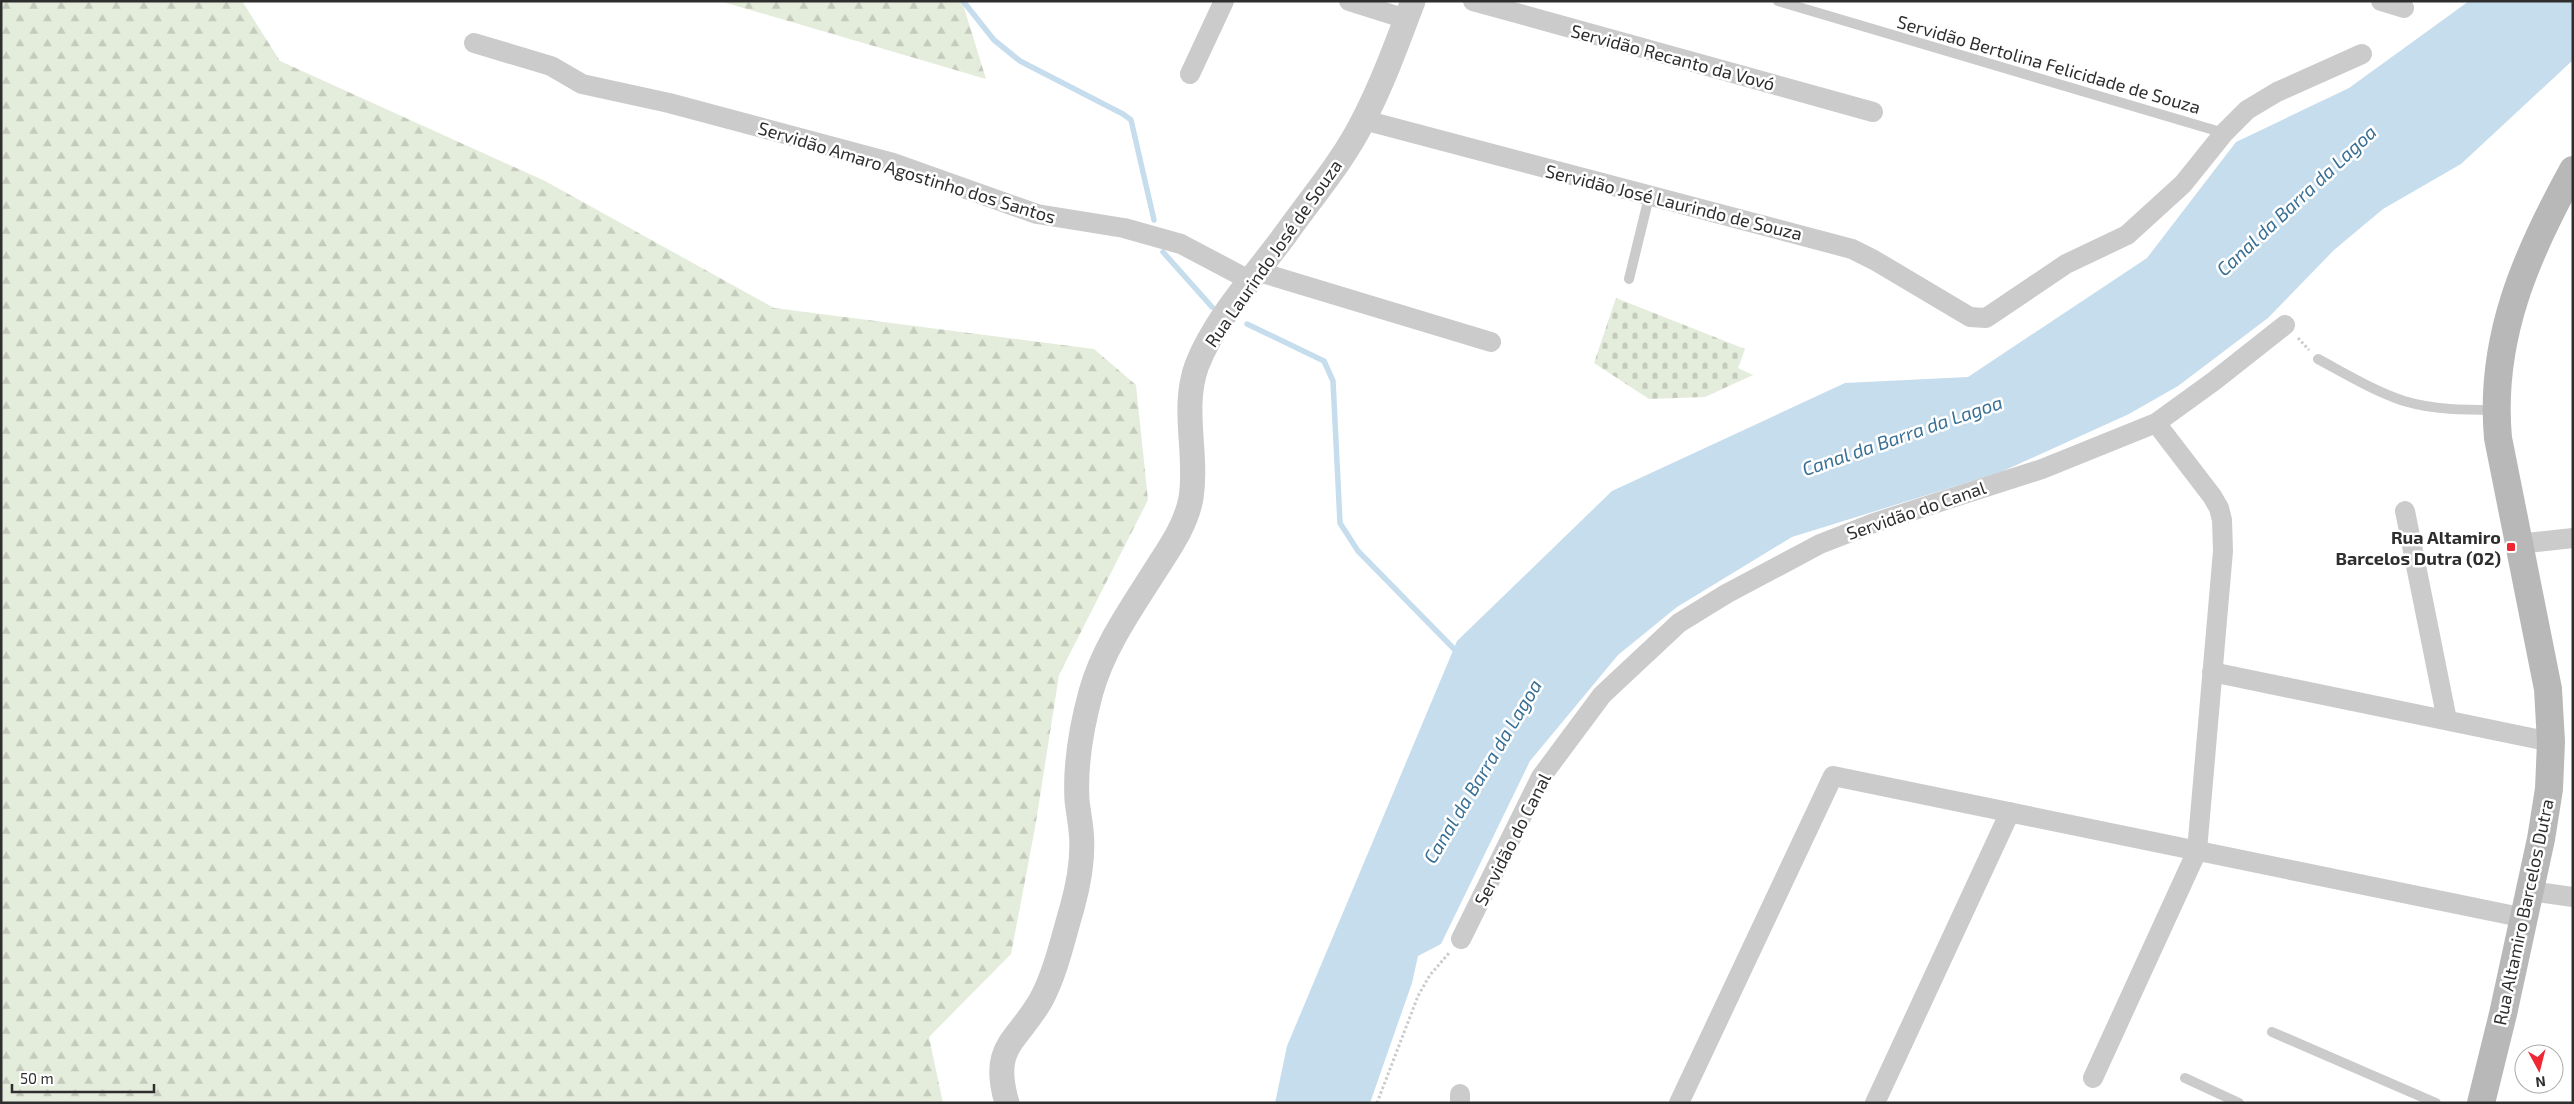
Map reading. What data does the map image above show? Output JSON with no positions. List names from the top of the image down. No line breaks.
{"streets":{"main road":["Rua Altamiro Barcelos Dutra"],"street":["Servidão Recanto da Vovó","Servidão Amaro Agostinho dos Santos","Servidão José Laurindo de Souza","Rua Laurindo José de Souza","Servidão do Canal"],"lane":["Servidão Bertolina Felicidade de Souza"]},"crossings":[["Servidão Bertolina Felicidade de Souza","Servidão José Laurindo de Souza"],["Servidão Amaro Agostinho dos Santos","Rua Laurindo José de Souza"],["Servidão José Laurindo de Souza","Rua Laurindo José de Souza"]],"water":["Canal da Barra da Lagoa"],"places":{"transit":["Rua Altamiro Barcelos Dutra (02)"]},"scale_bar":"50 m","north":"bottom"}
